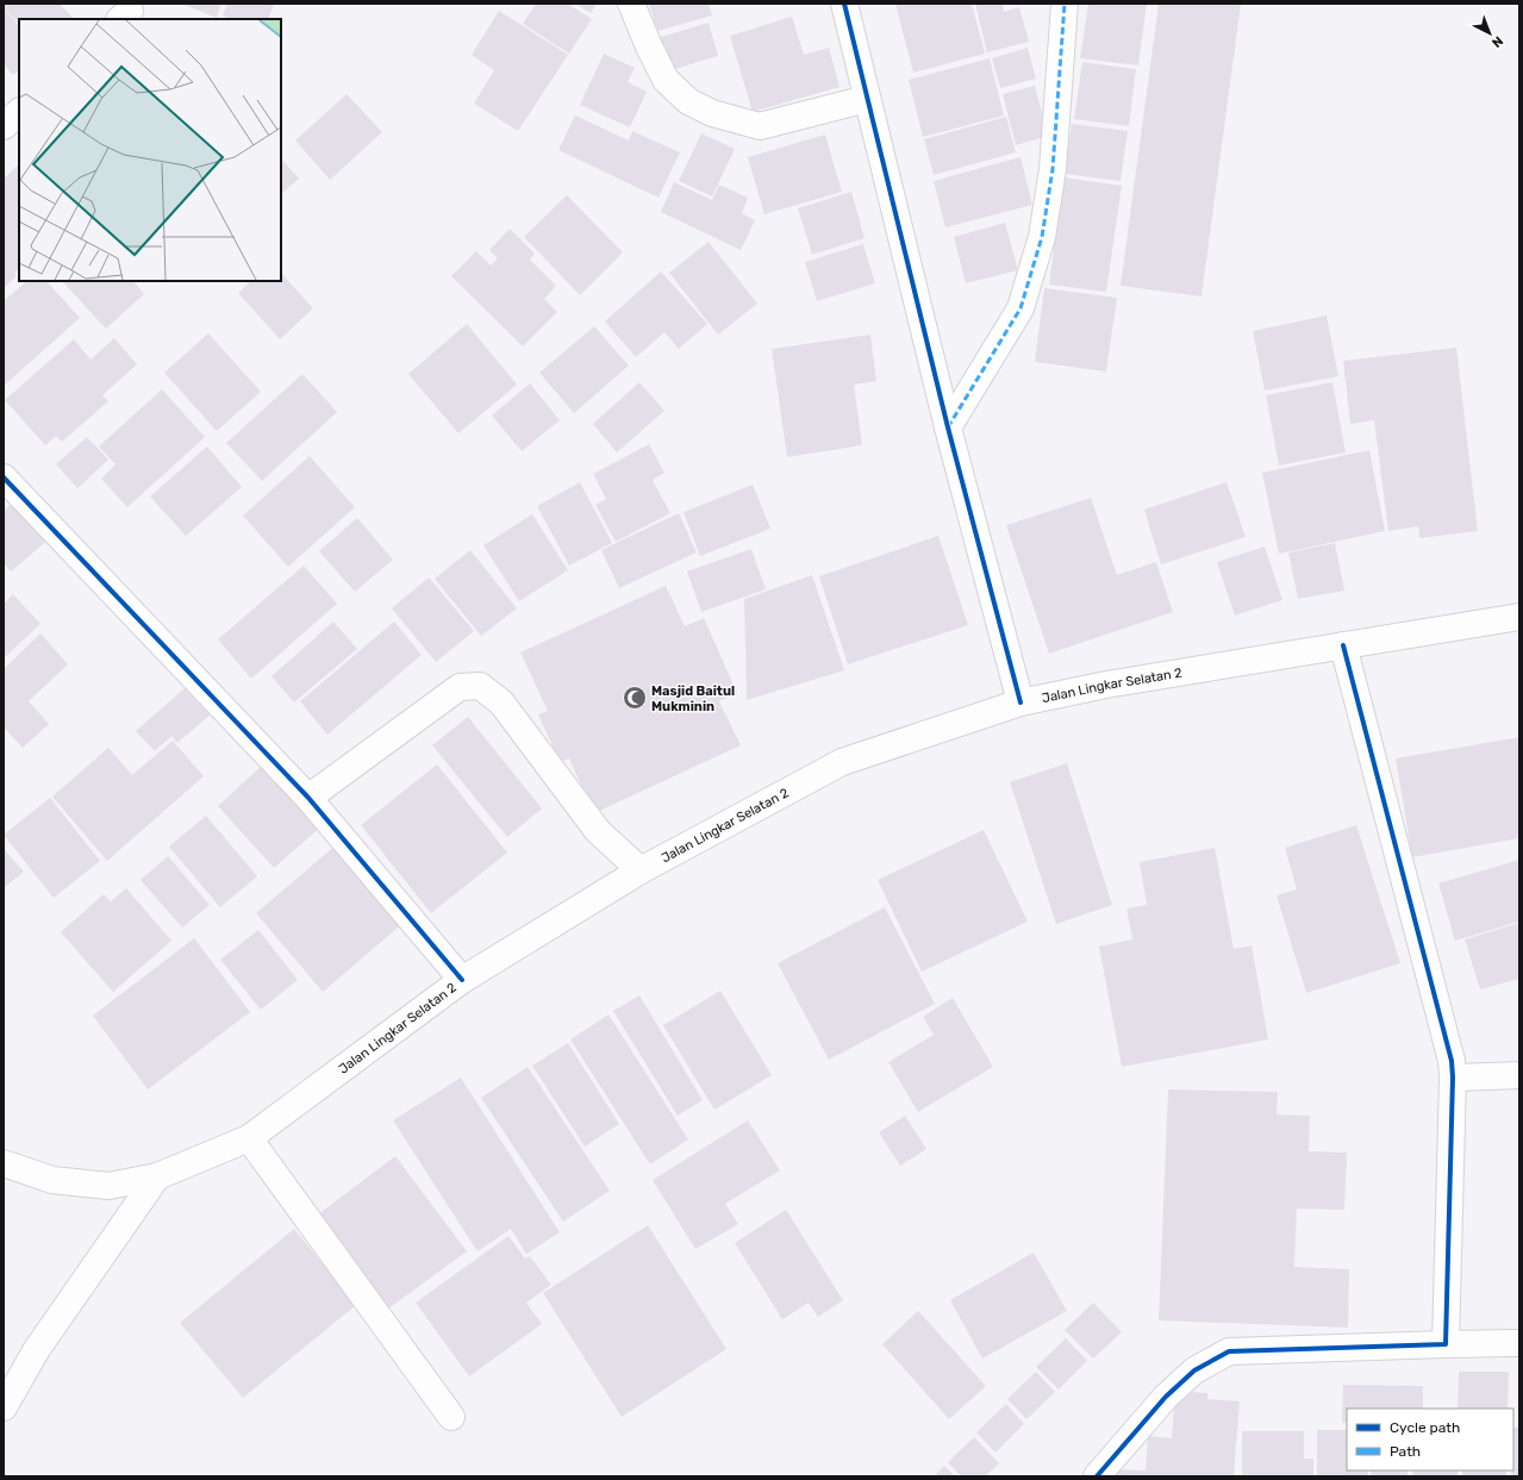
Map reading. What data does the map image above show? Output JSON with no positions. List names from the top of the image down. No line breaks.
{"streets":{"main road":["Jalan Lingkar Selatan 2"]},"places":{"mosque":["Masjid Baitul Mukminin"]},"legend":["Cycle path","Path"],"north":"bottom right"}
